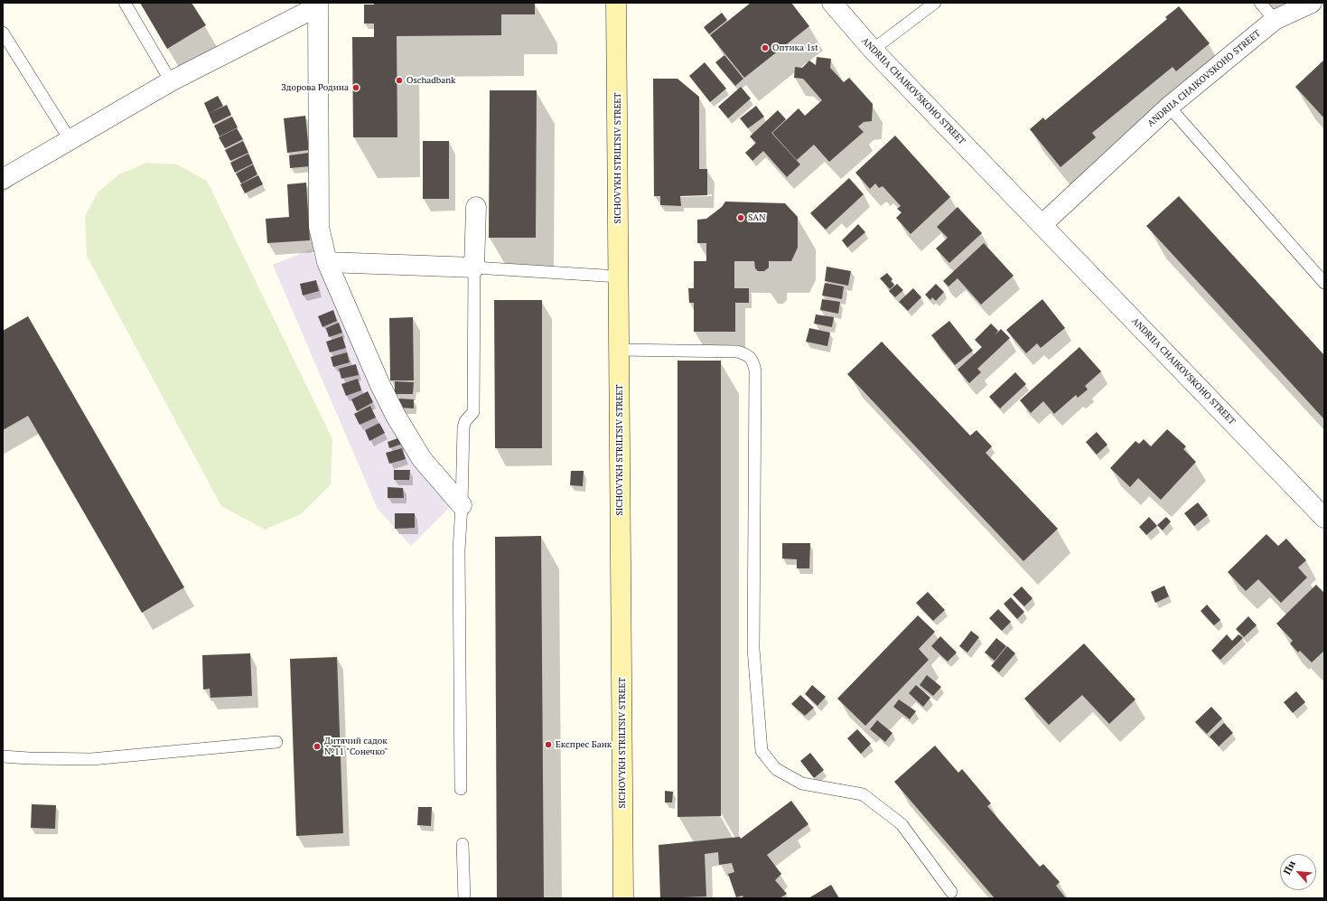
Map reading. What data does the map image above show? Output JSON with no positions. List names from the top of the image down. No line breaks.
{"streets":{"street":["ANDRIIA CHAIKOVSKOHO STREET","SICHOVYKH STRILTSIV STREET"]},"places":["Оптика 1st","Oschadbank","Здорова Родина","SAN","Експрес Банк","Дитячий садок №11 \"Сонечко\""],"north":"top left"}
